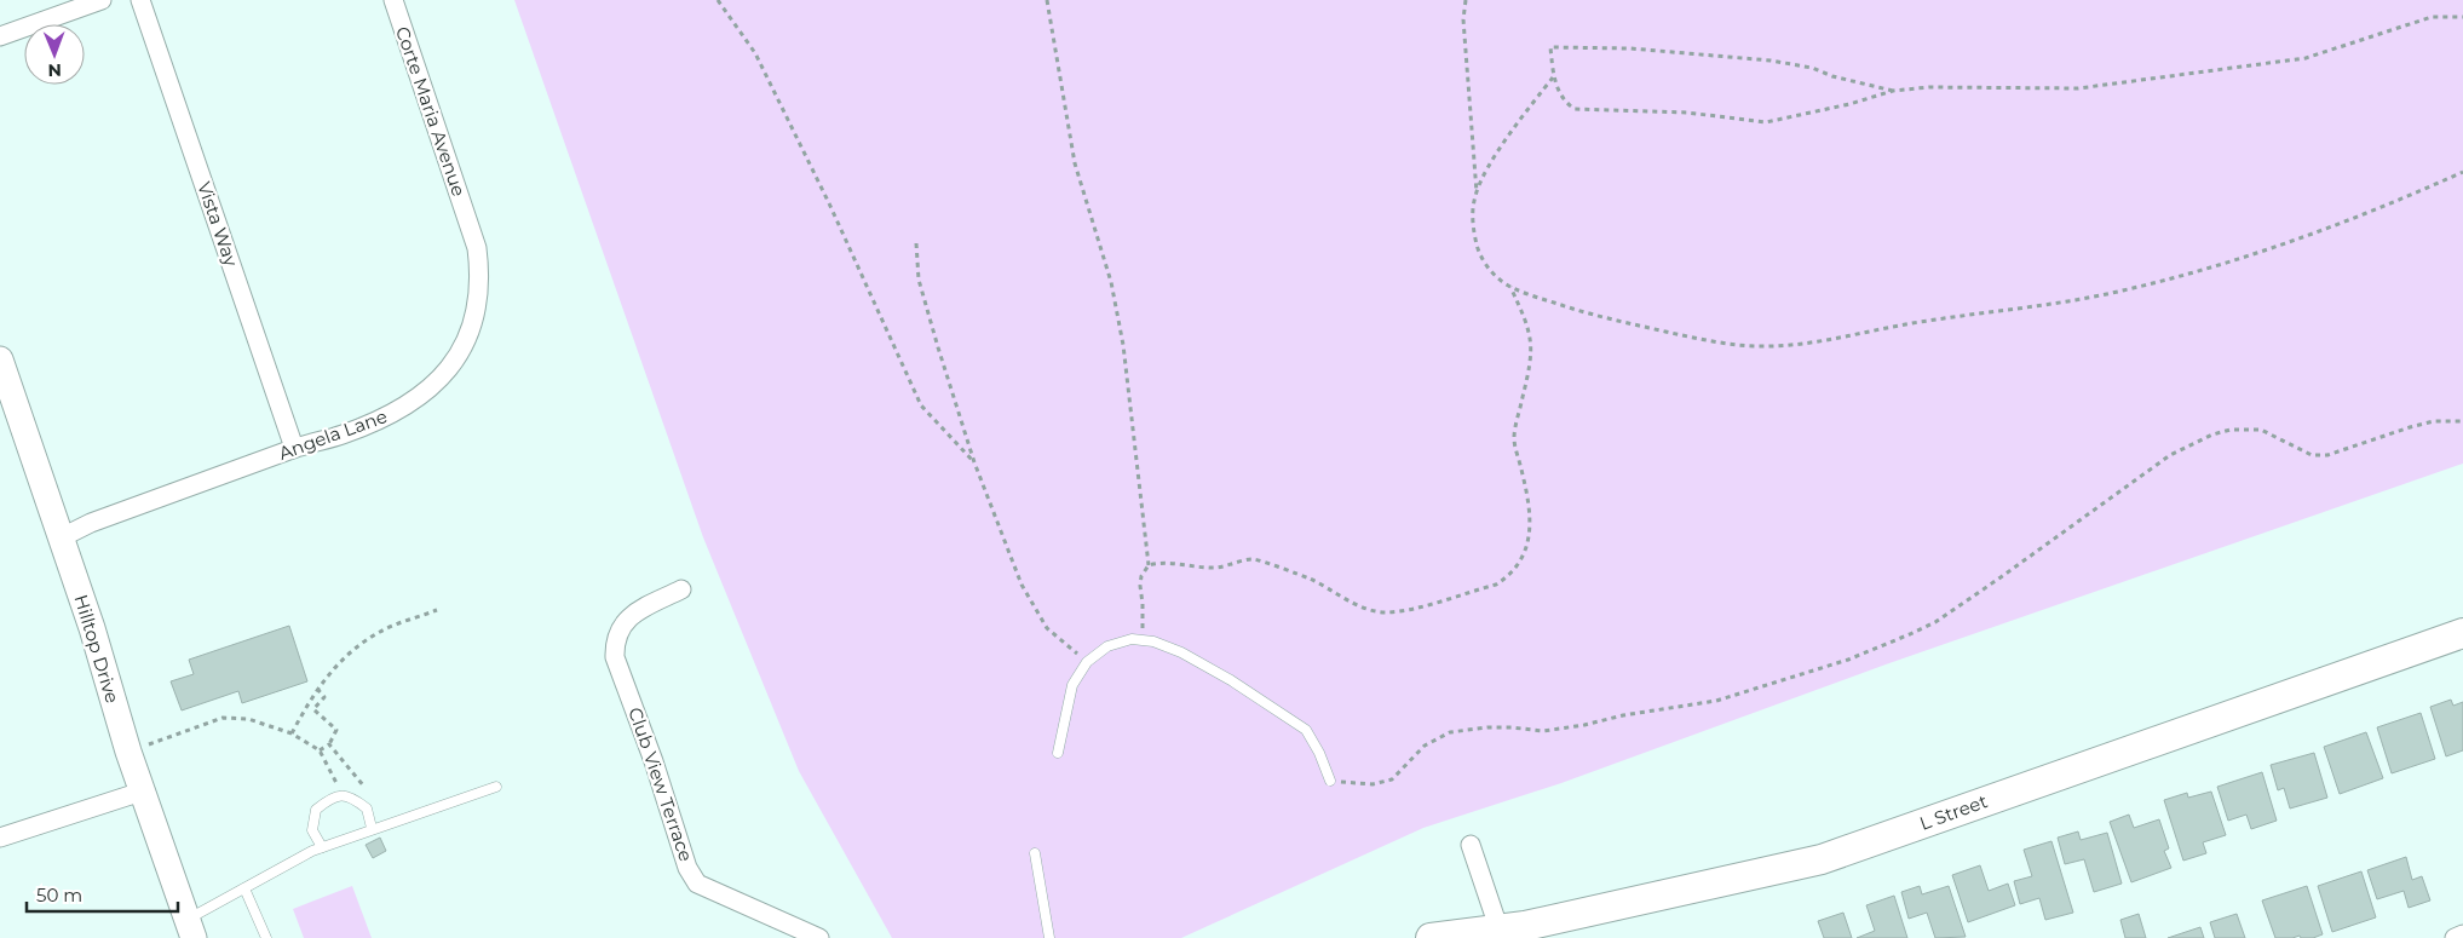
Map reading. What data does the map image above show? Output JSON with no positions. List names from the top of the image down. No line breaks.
{"streets":{"main road":["Hilltop Drive","L Street"],"street":["Corte Maria Avenue","Vista Way","Angela Lane","Club View Terrace"]},"crossings":[["Corte Maria Avenue","Angela Lane"],["Vista Way","Angela Lane"],["Angela Lane","Hilltop Drive"]],"scale_bar":"50 m","north":"bottom"}
